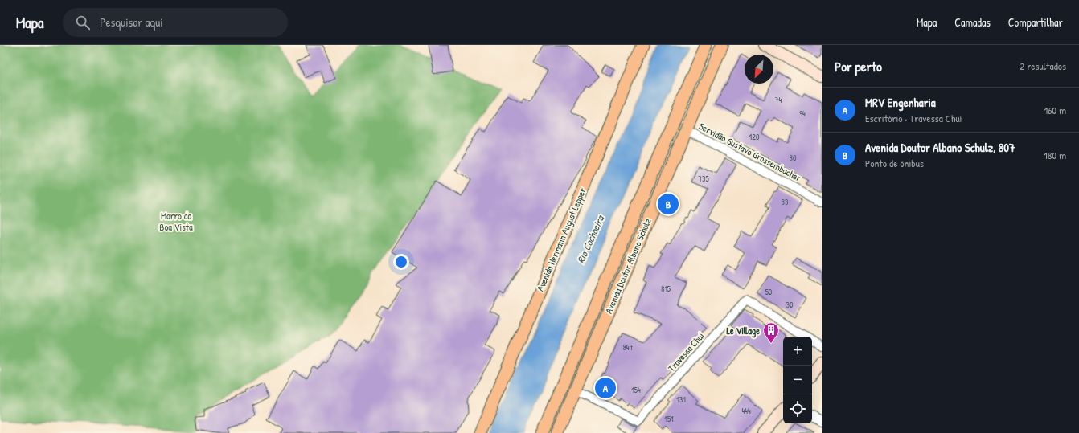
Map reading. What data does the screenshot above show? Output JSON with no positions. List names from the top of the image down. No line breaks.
{"streets":{"main road":["Avenida Hermann August Lepper","Avenida Doutor Albano Schulz"],"street":["Servidão Gustavo Grossembacher","Travessa Chuí"]},"crossings":[["Servidão Gustavo Grossembacher","Avenida Doutor Albano Schulz"],["Avenida Doutor Albano Schulz","Travessa Chuí"]],"water":["Rio Cachoeira"],"parks":["Morro da Boa Vista"],"places":{"building":["Le Village"]},"house_numbers":["74","94","120","80","735","83","815","50","30","847","154","131","444","151"],"north":"bottom left","page":{"header":"Mapa","search":"Pesquisar aqui","nav":["Mapa","Camadas","Compartilhar"],"heading":["Por perto","2 resultados"],"list":[{"mark":"A","name":"MRV Engenharia","note":"Escritório · Travessa Chuí","value":"160 m"},{"mark":"B","name":"Avenida Doutor Albano Schulz, 807","note":"Ponto de ônibus","value":"180 m"}],"pins":["B","A"],"map_buttons":["+","−"]}}
